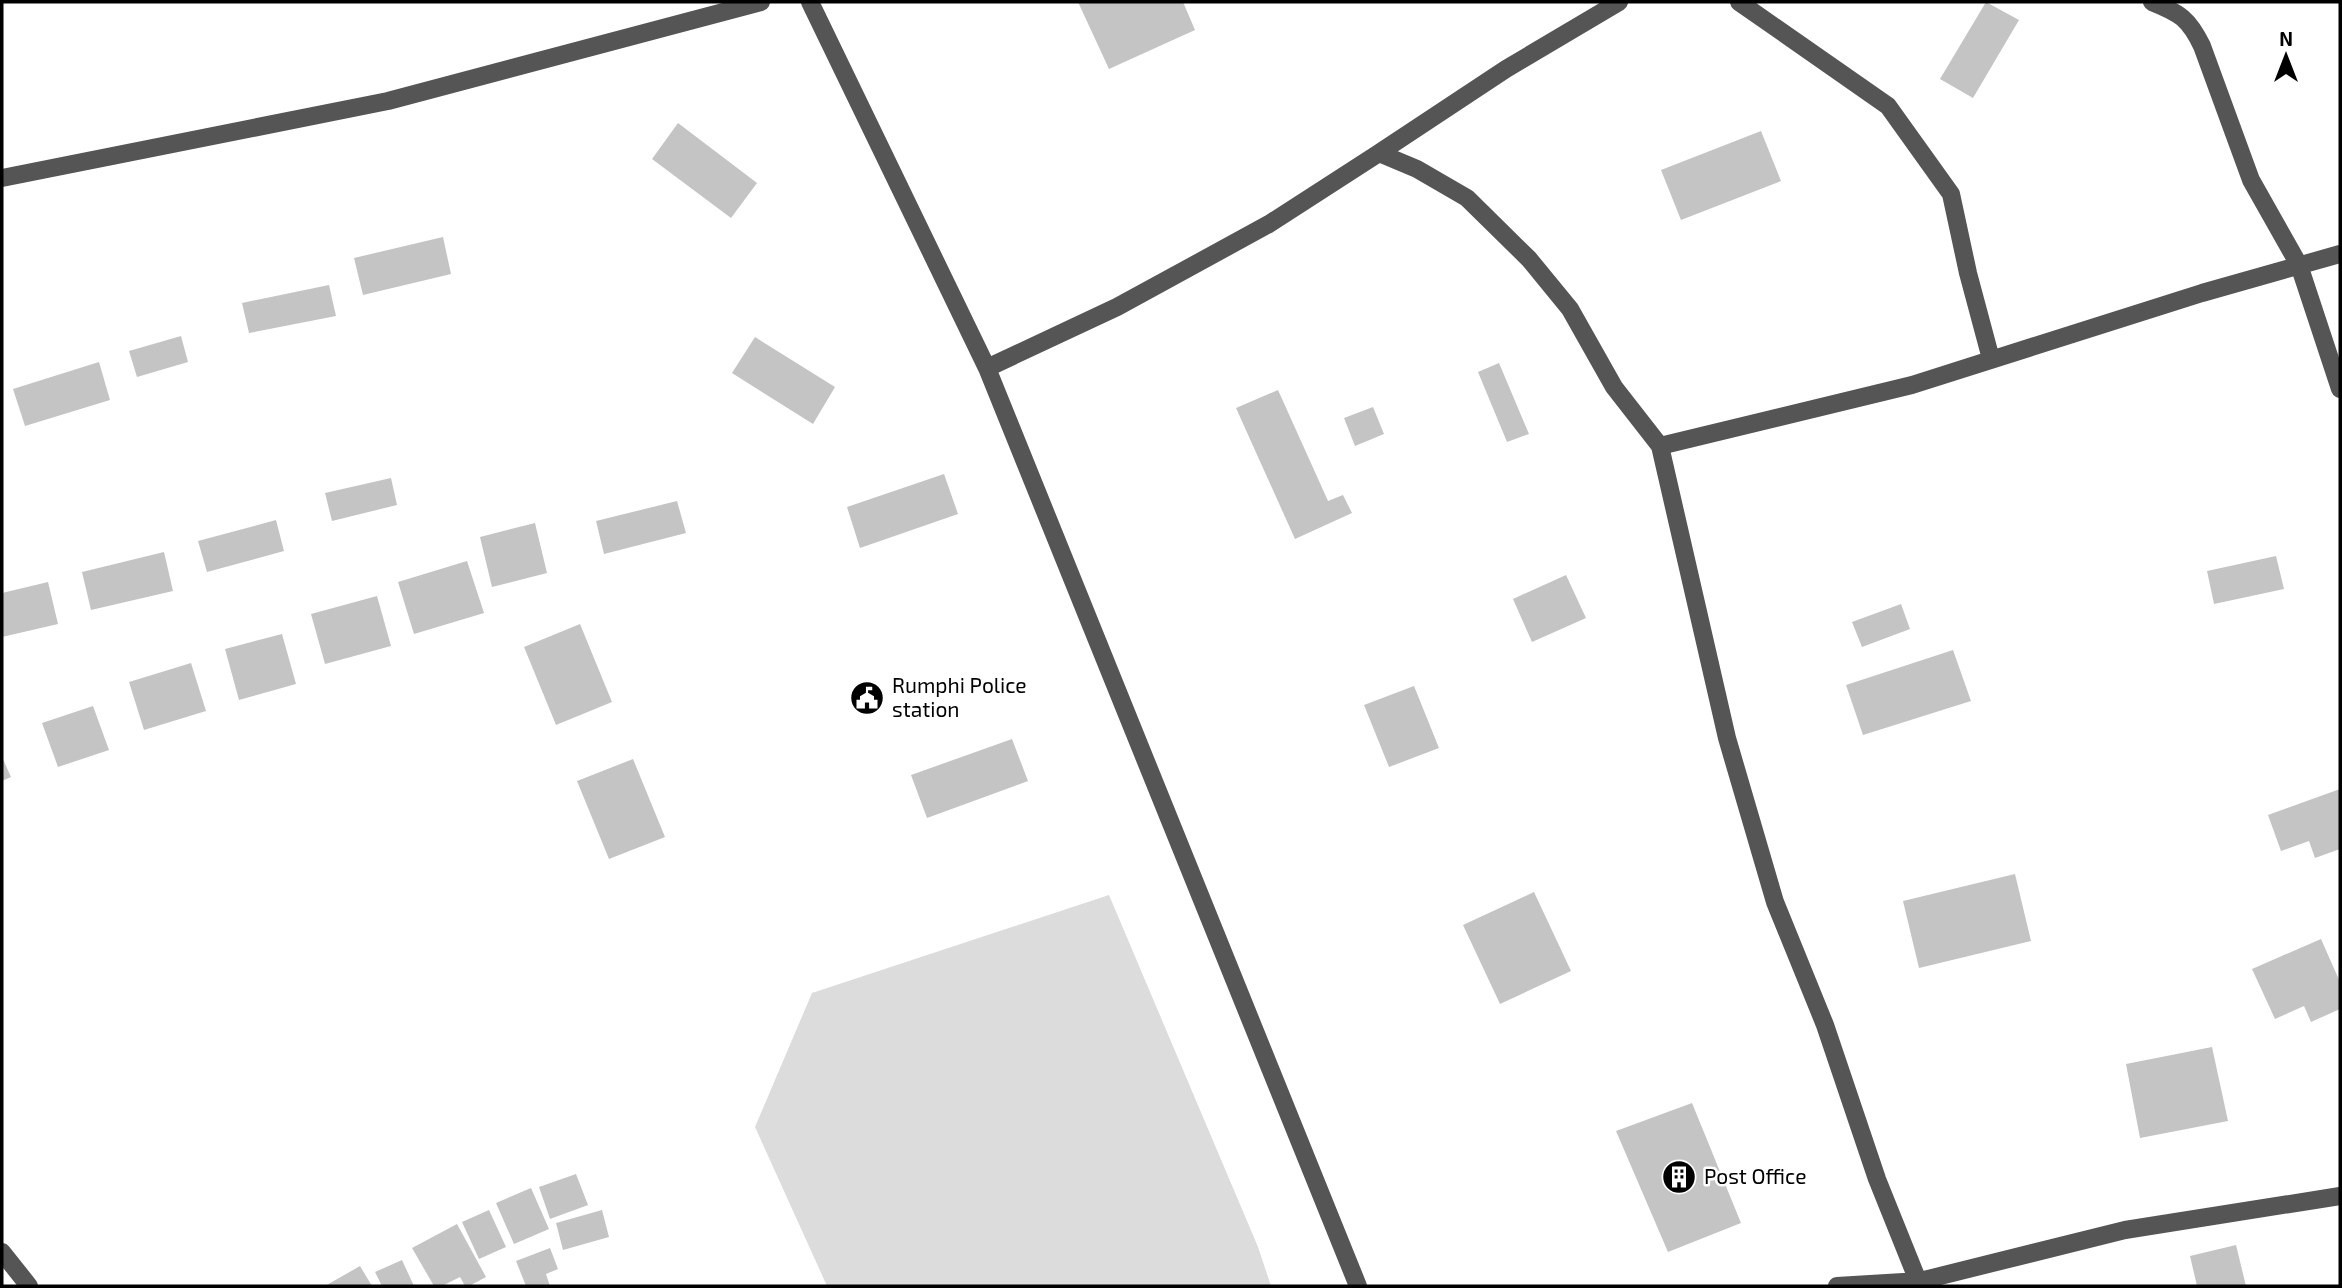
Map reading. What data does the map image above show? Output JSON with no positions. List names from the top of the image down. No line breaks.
{"places":{"public building":["Rumphi Police station"],"building":["Post Office"]},"north":"top"}
